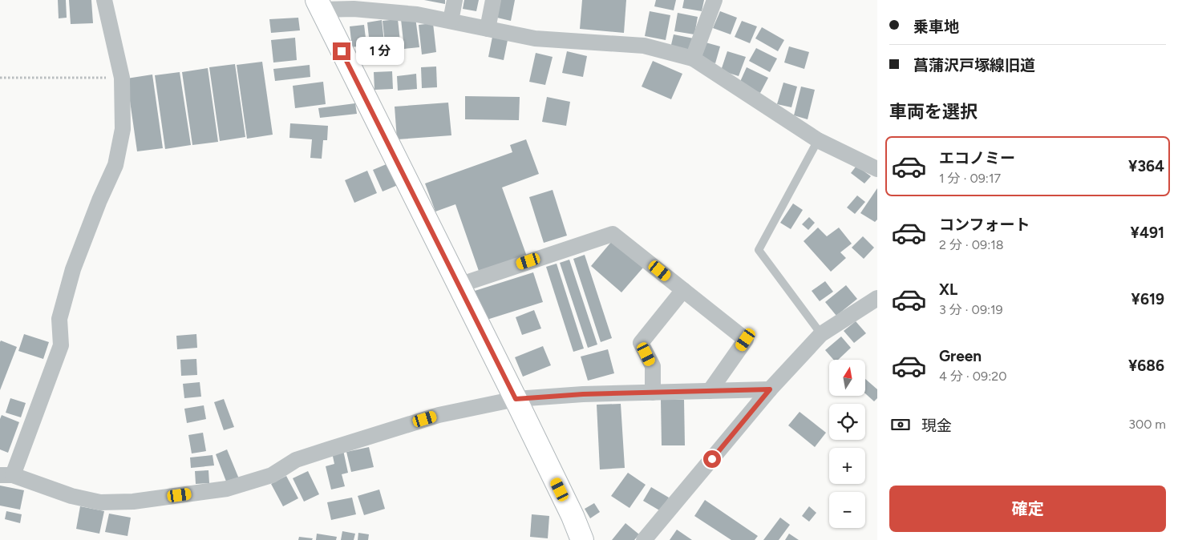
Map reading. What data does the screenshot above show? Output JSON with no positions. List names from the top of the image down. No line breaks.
{"north":"top","page":{"banner":["乗車地","菖蒲沢戸塚線旧道"],"bubble":"1 分","heading":"車両を選択","list":[{"name":"エコノミー","note":"1 分 · 09:17","value":"¥364"},{"name":"コンフォート","note":"2 分 · 09:18","value":"¥491"},{"name":"XL","note":"3 分 · 09:19","value":"¥619"},{"name":"Green","note":"4 分 · 09:20","value":"¥686"}],"map_buttons":["+","−"],"pay":["現金","300 m"],"buttons":"確定"}}
